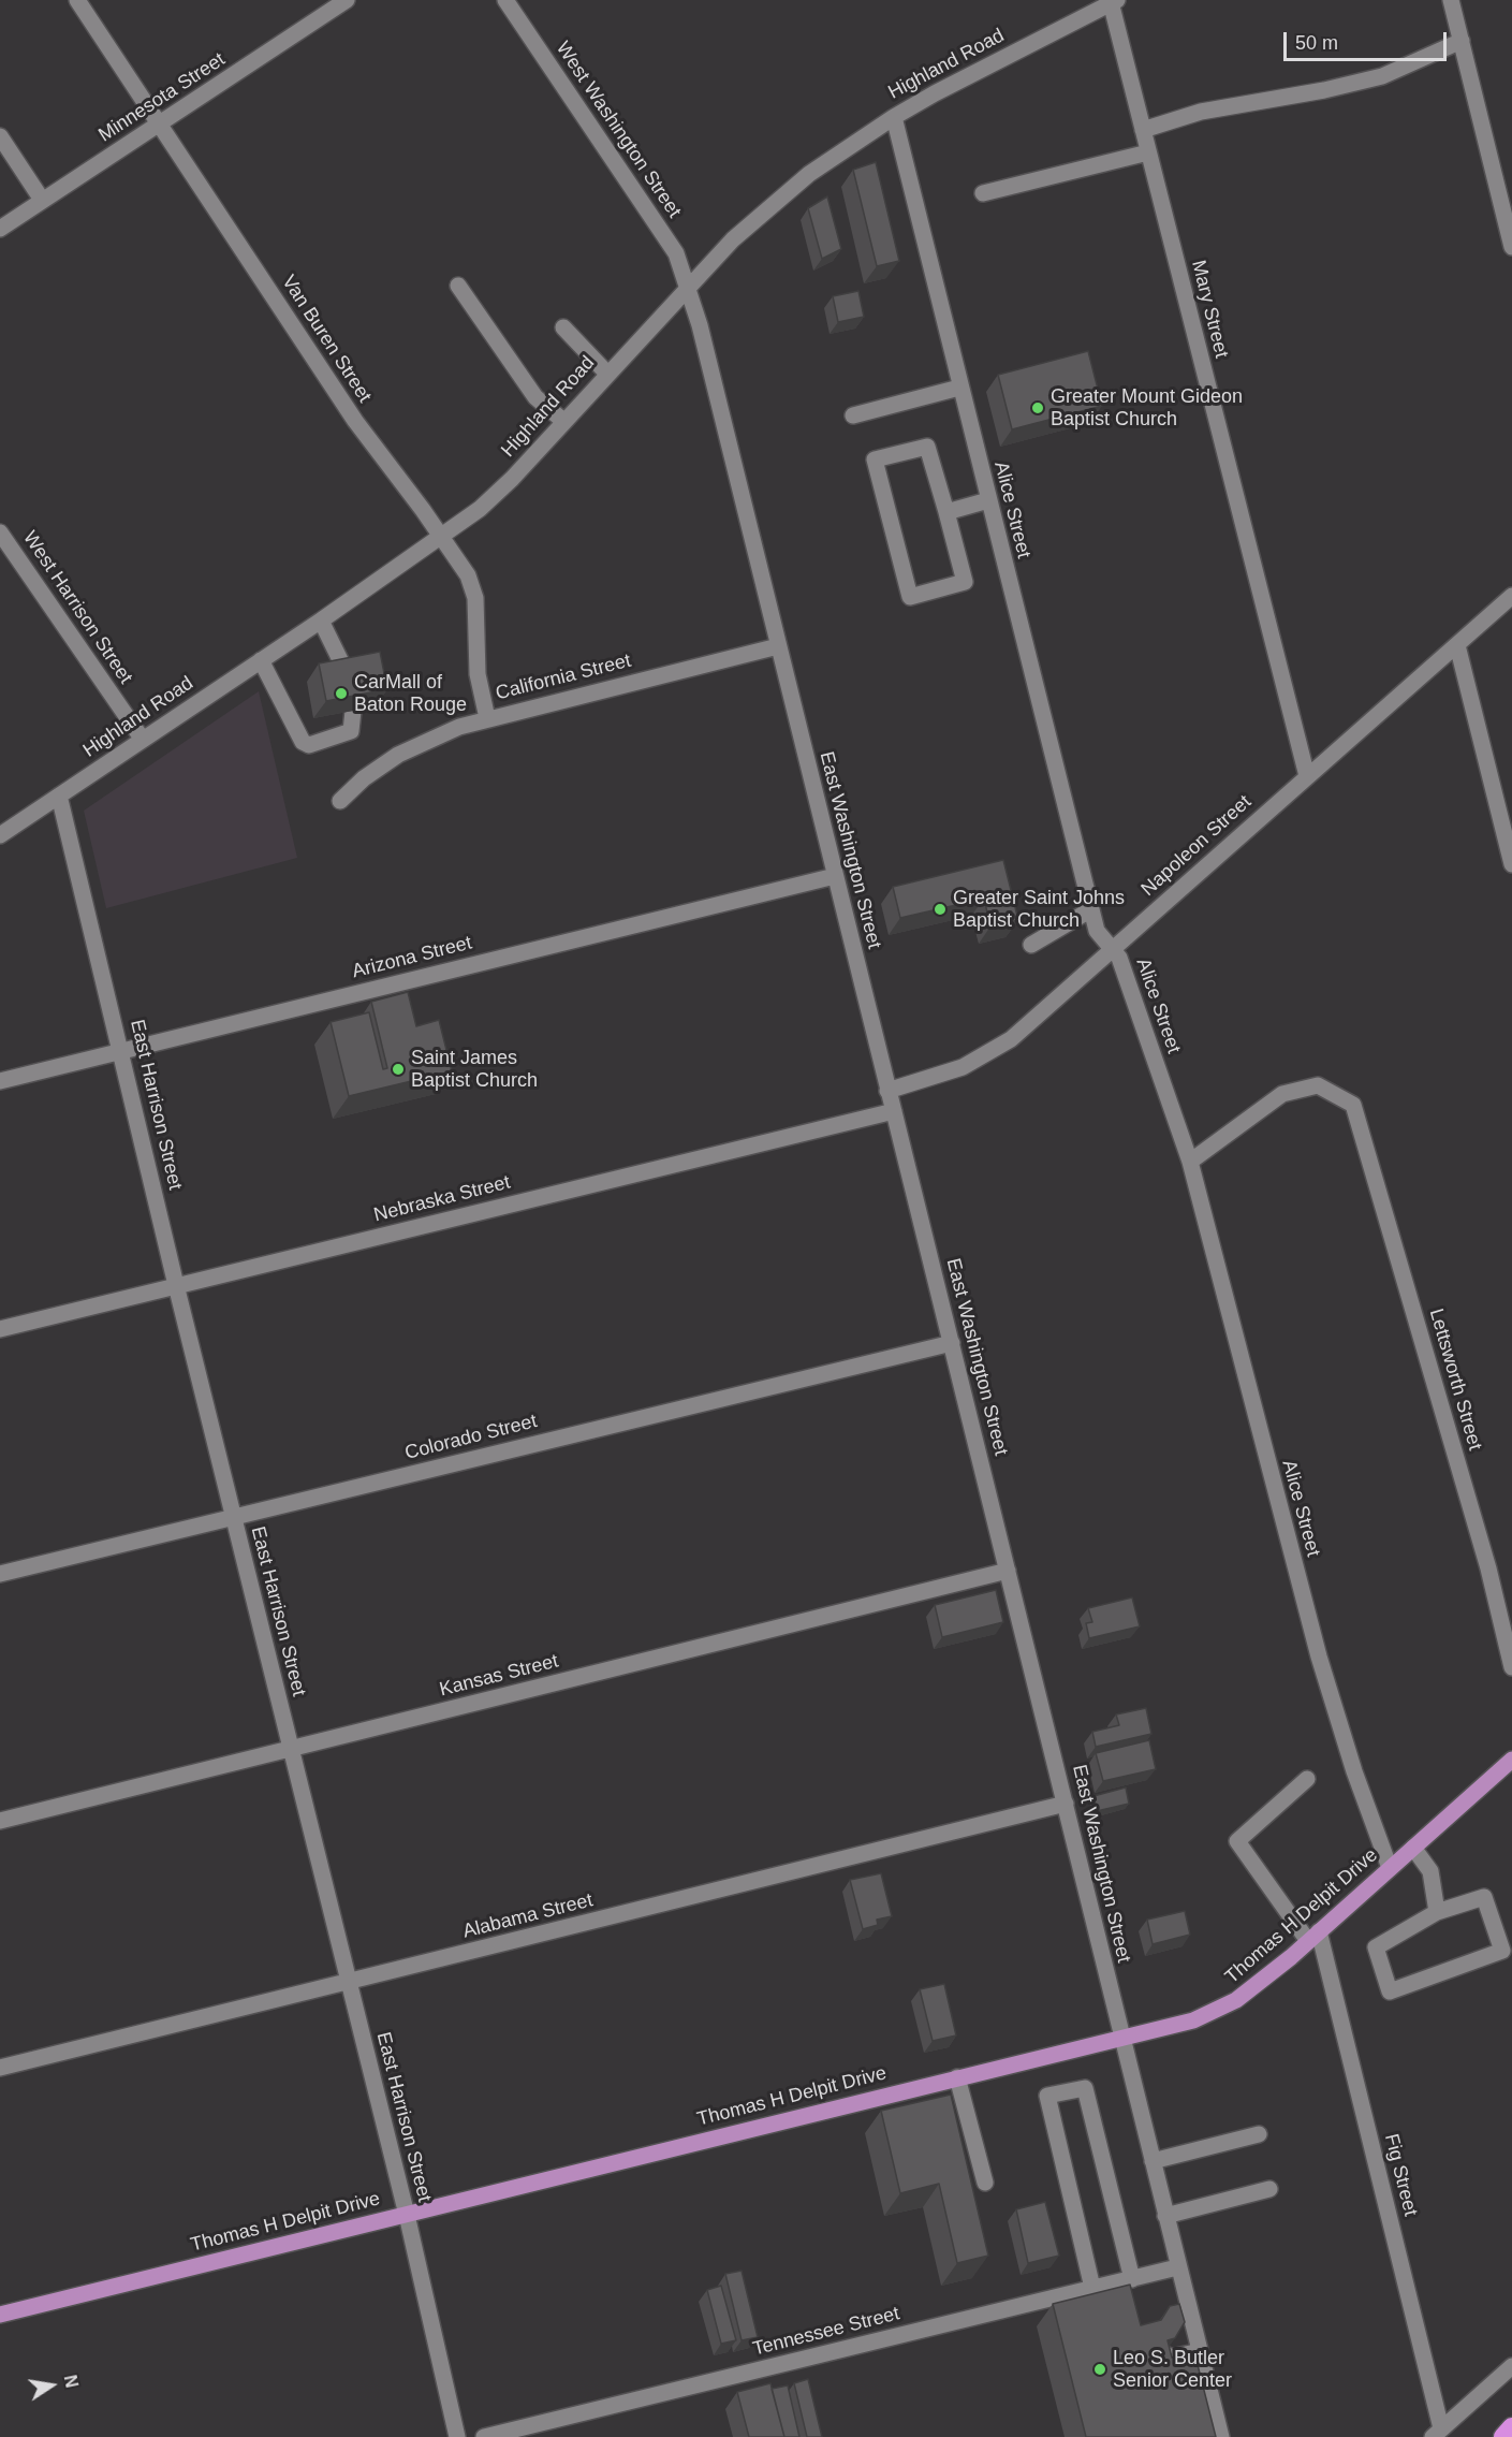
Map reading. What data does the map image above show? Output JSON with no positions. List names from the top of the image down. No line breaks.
{"streets":{"main road":["Thomas H Delpit Drive"],"street":["Highland Road","Minnesota Street","West Washington Street","Mary Street","Van Buren Street","Alice Street","West Harrison Street","California Street","Napoleon Street","East Washington Street","Arizona Street","East Harrison Street","Nebraska Street","Lettsworth Street","Colorado Street","Kansas Street","Alabama Street","Fig Street","Tennessee Street"]},"crossings":[["Highland Road","West Washington Street"],["Highland Road","Mary Street"],["Highland Road","Van Buren Street"],["Highland Road","Alice Street"],["Highland Road","West Harrison Street"],["Highland Road","East Washington Street"],["Highland Road","East Harrison Street"],["Minnesota Street","Van Buren Street"],["West Washington Street","East Washington Street"],["Mary Street","Napoleon Street"],["Van Buren Street","California Street"],["Alice Street","Napoleon Street"],["Alice Street","Lettsworth Street"],["Alice Street","Thomas H Delpit Drive"],["California Street","East Washington Street"],["Napoleon Street","East Washington Street"],["East Washington Street","Arizona Street"],["East Washington Street","Nebraska Street"],["East Washington Street","Colorado Street"],["East Washington Street","Kansas Street"],["East Washington Street","Alabama Street"],["East Washington Street","Thomas H Delpit Drive"],["East Washington Street","Tennessee Street"],["Arizona Street","East Harrison Street"],["East Harrison Street","Nebraska Street"],["East Harrison Street","Colorado Street"],["East Harrison Street","Kansas Street"],["East Harrison Street","Alabama Street"],["East Harrison Street","Thomas H Delpit Drive"],["Thomas H Delpit Drive","Fig Street"]],"places":["Greater Mount Gideon Baptist Church","CarMall of Baton Rouge","Greater Saint Johns Baptist Church","Saint James Baptist Church","Leo S. Butler Senior Center"],"scale_bar":"50 m","north":"right"}
